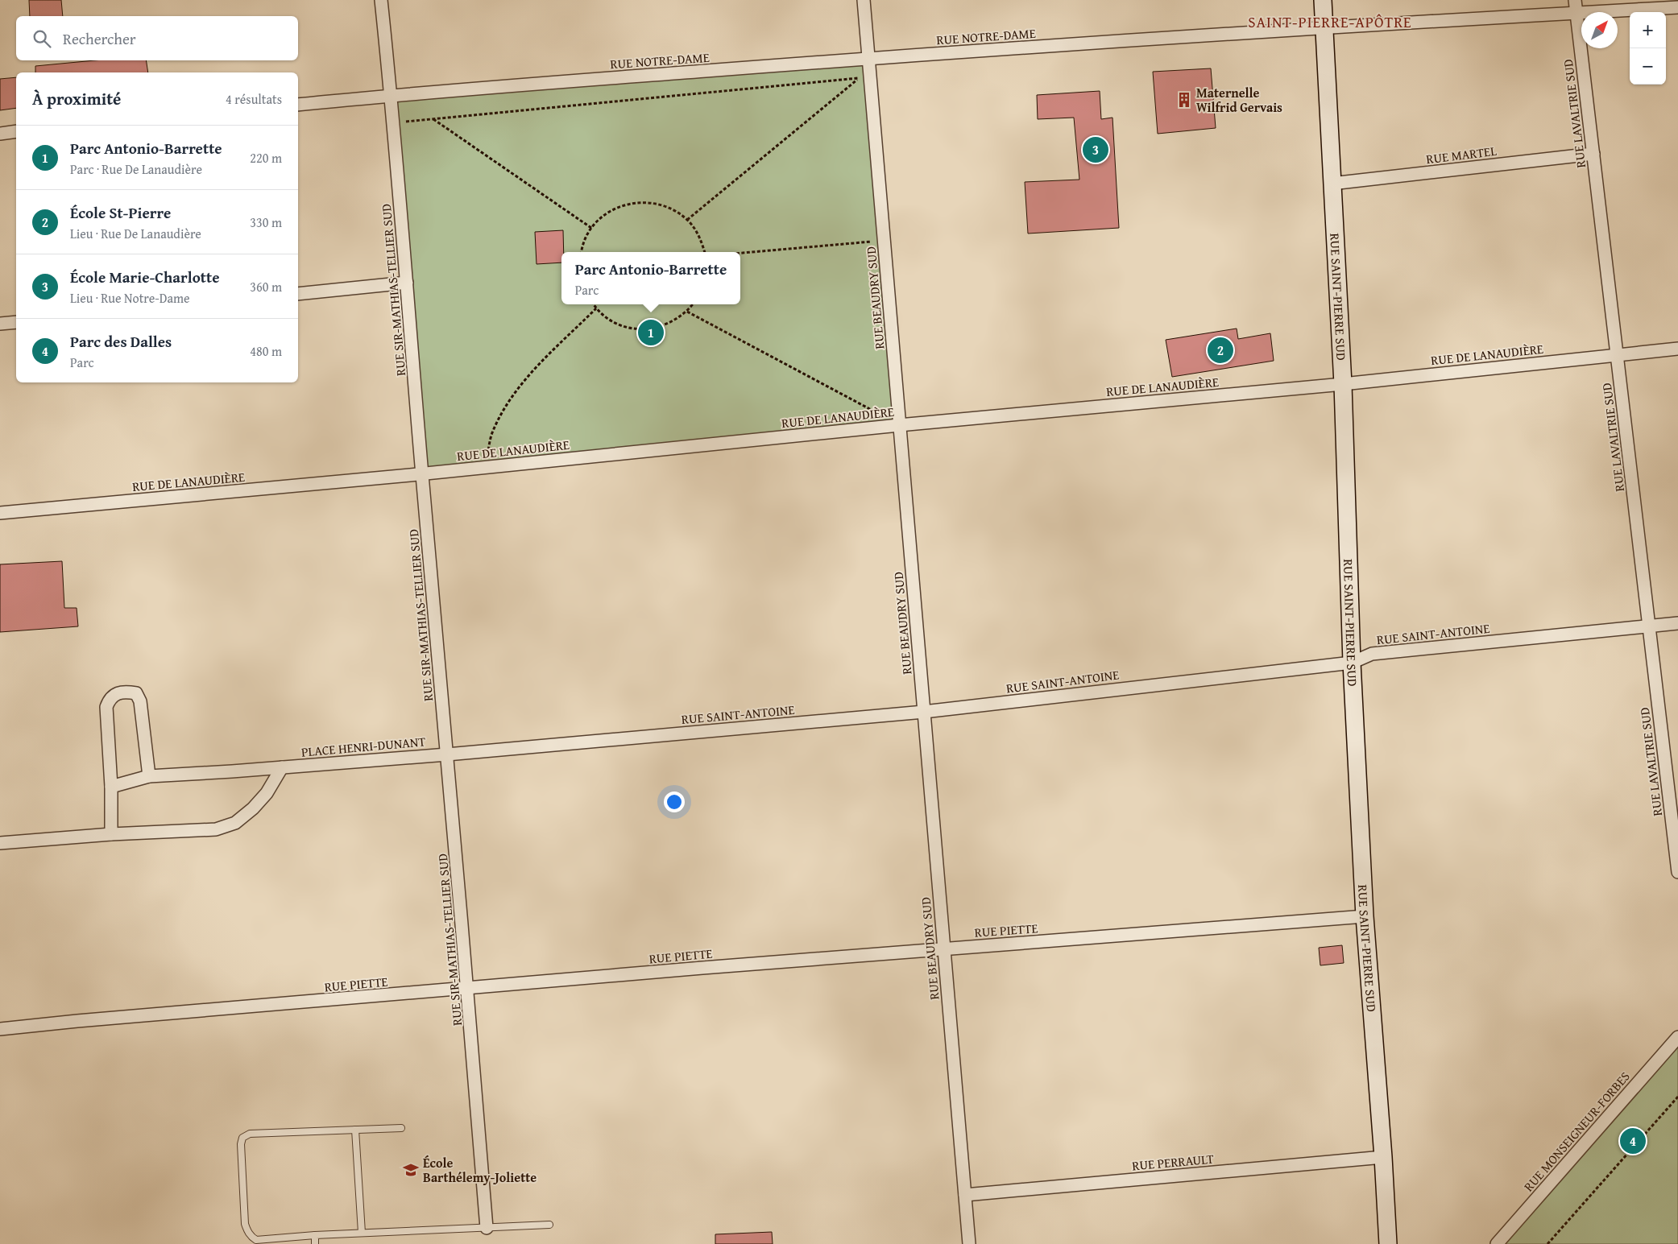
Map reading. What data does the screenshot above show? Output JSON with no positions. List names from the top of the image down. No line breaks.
{"streets":{"street":["RUE NOTRE-DAME","RUE LAVALTRIE SUD","RUE MARTEL","RUE SIR-MATHIAS-TELLIER SUD","RUE SAINT-PIERRE SUD","RUE BEAUDRY SUD","RUE DE LANAUDIÈRE","RUE SAINT-ANTOINE","PLACE HENRI-DUNANT","RUE PIETTE","RUE MONSEIGNEUR-FORBES","RUE PERRAULT"]},"crossings":[["RUE NOTRE-DAME","RUE LAVALTRIE SUD"],["RUE NOTRE-DAME","RUE SIR-MATHIAS-TELLIER SUD"],["RUE NOTRE-DAME","RUE SAINT-PIERRE SUD"],["RUE NOTRE-DAME","RUE BEAUDRY SUD"],["RUE LAVALTRIE SUD","RUE MARTEL"],["RUE LAVALTRIE SUD","RUE DE LANAUDIÈRE"],["RUE LAVALTRIE SUD","RUE SAINT-ANTOINE"],["RUE MARTEL","RUE SAINT-PIERRE SUD"],["RUE SIR-MATHIAS-TELLIER SUD","RUE DE LANAUDIÈRE"],["RUE SIR-MATHIAS-TELLIER SUD","RUE SAINT-ANTOINE"],["RUE SIR-MATHIAS-TELLIER SUD","PLACE HENRI-DUNANT"],["RUE SIR-MATHIAS-TELLIER SUD","RUE PIETTE"],["RUE SAINT-PIERRE SUD","RUE DE LANAUDIÈRE"],["RUE SAINT-PIERRE SUD","RUE SAINT-ANTOINE"],["RUE SAINT-PIERRE SUD","RUE PIETTE"],["RUE SAINT-PIERRE SUD","RUE PERRAULT"],["RUE BEAUDRY SUD","RUE DE LANAUDIÈRE"],["RUE BEAUDRY SUD","RUE SAINT-ANTOINE"],["RUE BEAUDRY SUD","RUE PIETTE"],["RUE BEAUDRY SUD","RUE PERRAULT"],["RUE SAINT-ANTOINE","PLACE HENRI-DUNANT"]],"districts":["SAINT-PIERRE-APÔTRE"],"places":{"building":["Maternelle Wilfrid Gervais"],"school or university":["École Barthélemy-Joliette"]},"north":"top right","page":{"map_buttons":["+","−"],"search":"Rechercher","heading":["À proximité","4 résultats"],"list":[{"mark":"1","name":"Parc Antonio-Barrette","note":"Parc · Rue De Lanaudière","value":"220 m"},{"mark":"2","name":"École St-Pierre","note":"Lieu · Rue De Lanaudière","value":"330 m"},{"mark":"3","name":"École Marie-Charlotte","note":"Lieu · Rue Notre-Dame","value":"360 m"},{"mark":"4","name":"Parc des Dalles","note":"Parc","value":"480 m"}],"pins":["3","1","2","4"],"popup":["Parc Antonio-Barrette","Parc"]}}
